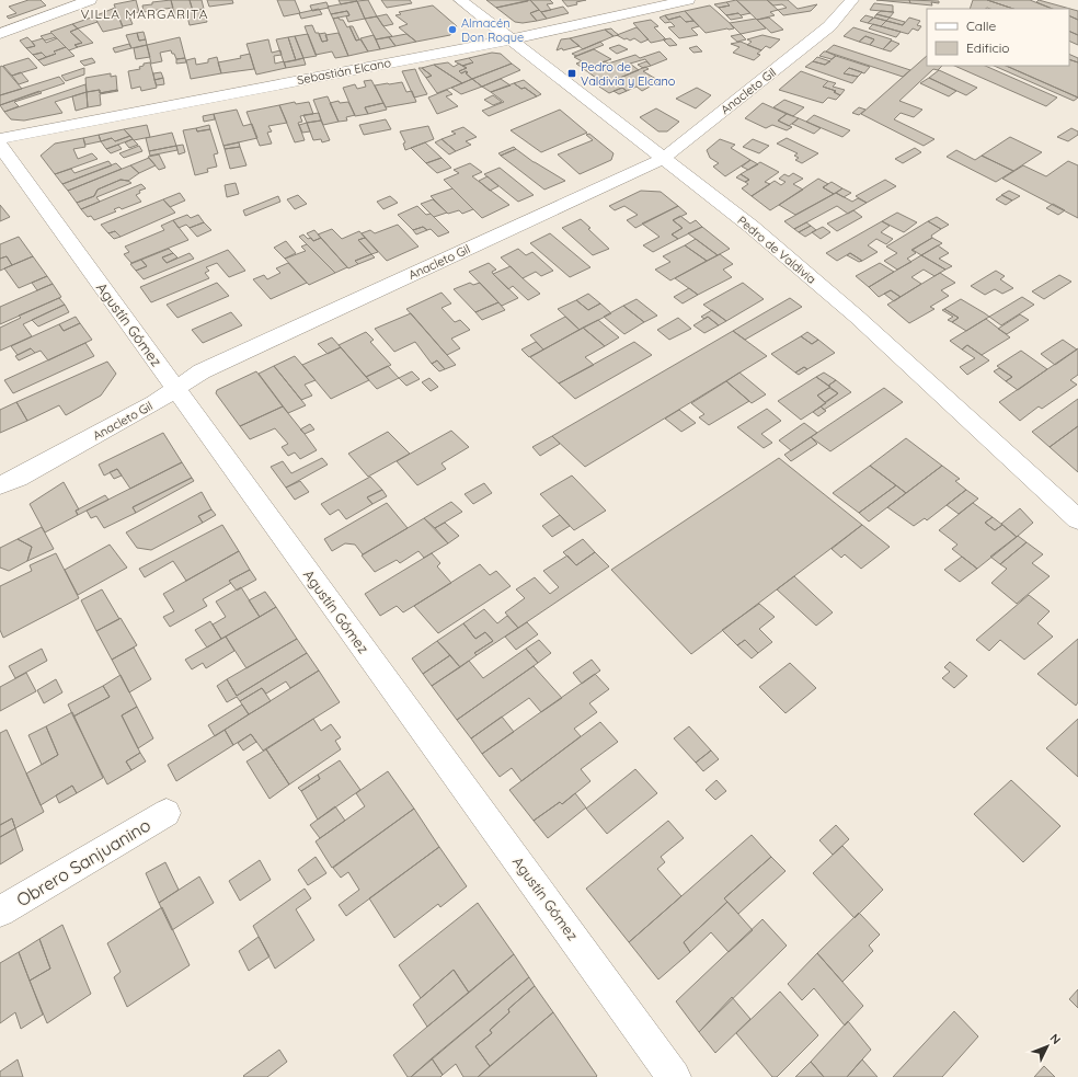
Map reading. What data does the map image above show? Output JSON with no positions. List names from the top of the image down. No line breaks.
{"streets":{"street":["Sebastián Elcano","Anacleto Gil","Pedro de Valdivia","Agustín Gómez","Obrero Sanjuanino"]},"crossings":[["Sebastián Elcano","Pedro de Valdivia"],["Anacleto Gil","Pedro de Valdivia"],["Anacleto Gil","Agustín Gómez"]],"districts":["VILLA MARGARITA"],"places":{"other":["Almacén Don Roque"],"transit":["Pedro de Valdivia y Elcano"]},"legend":["Calle","Edificio"],"north":"top right"}
